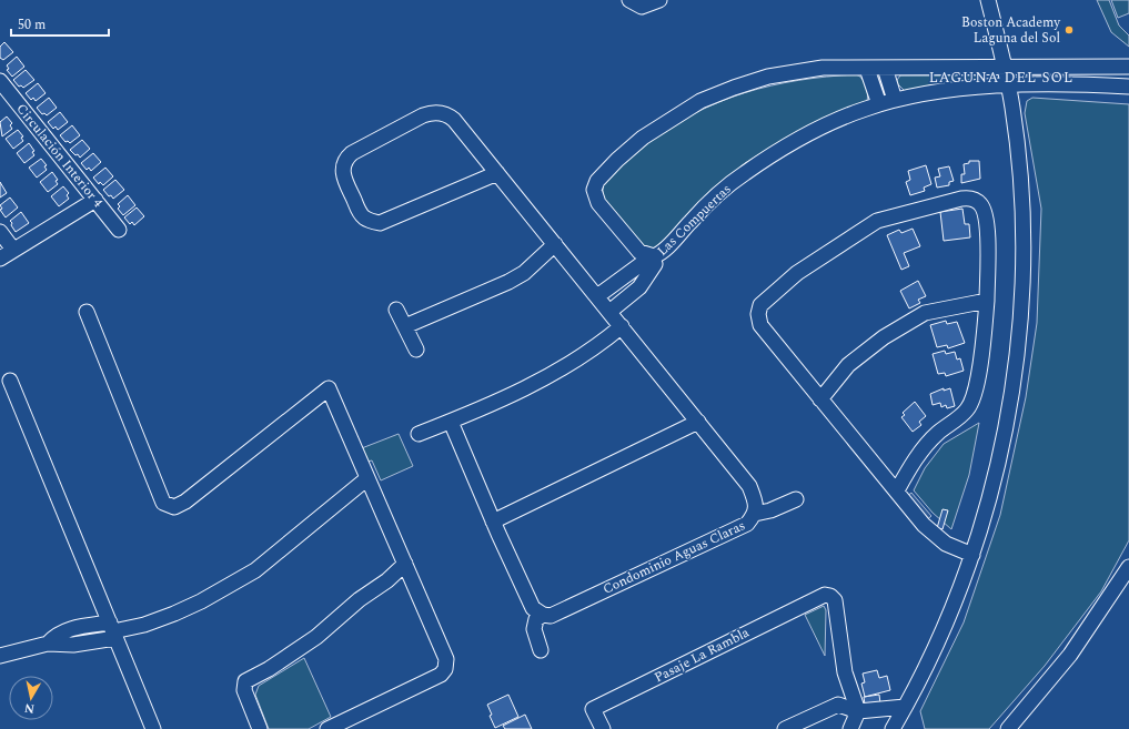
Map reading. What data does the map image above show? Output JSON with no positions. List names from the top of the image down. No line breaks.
{"streets":{"street":["Circulación Interior 4","Las Compuertas","Condominio Aguas Claras","Pasaje La Rambla"]},"districts":["LAGUNA DEL SOL"],"places":["Boston Academy Laguna del Sol"],"scale_bar":"50 m","north":"bottom"}
